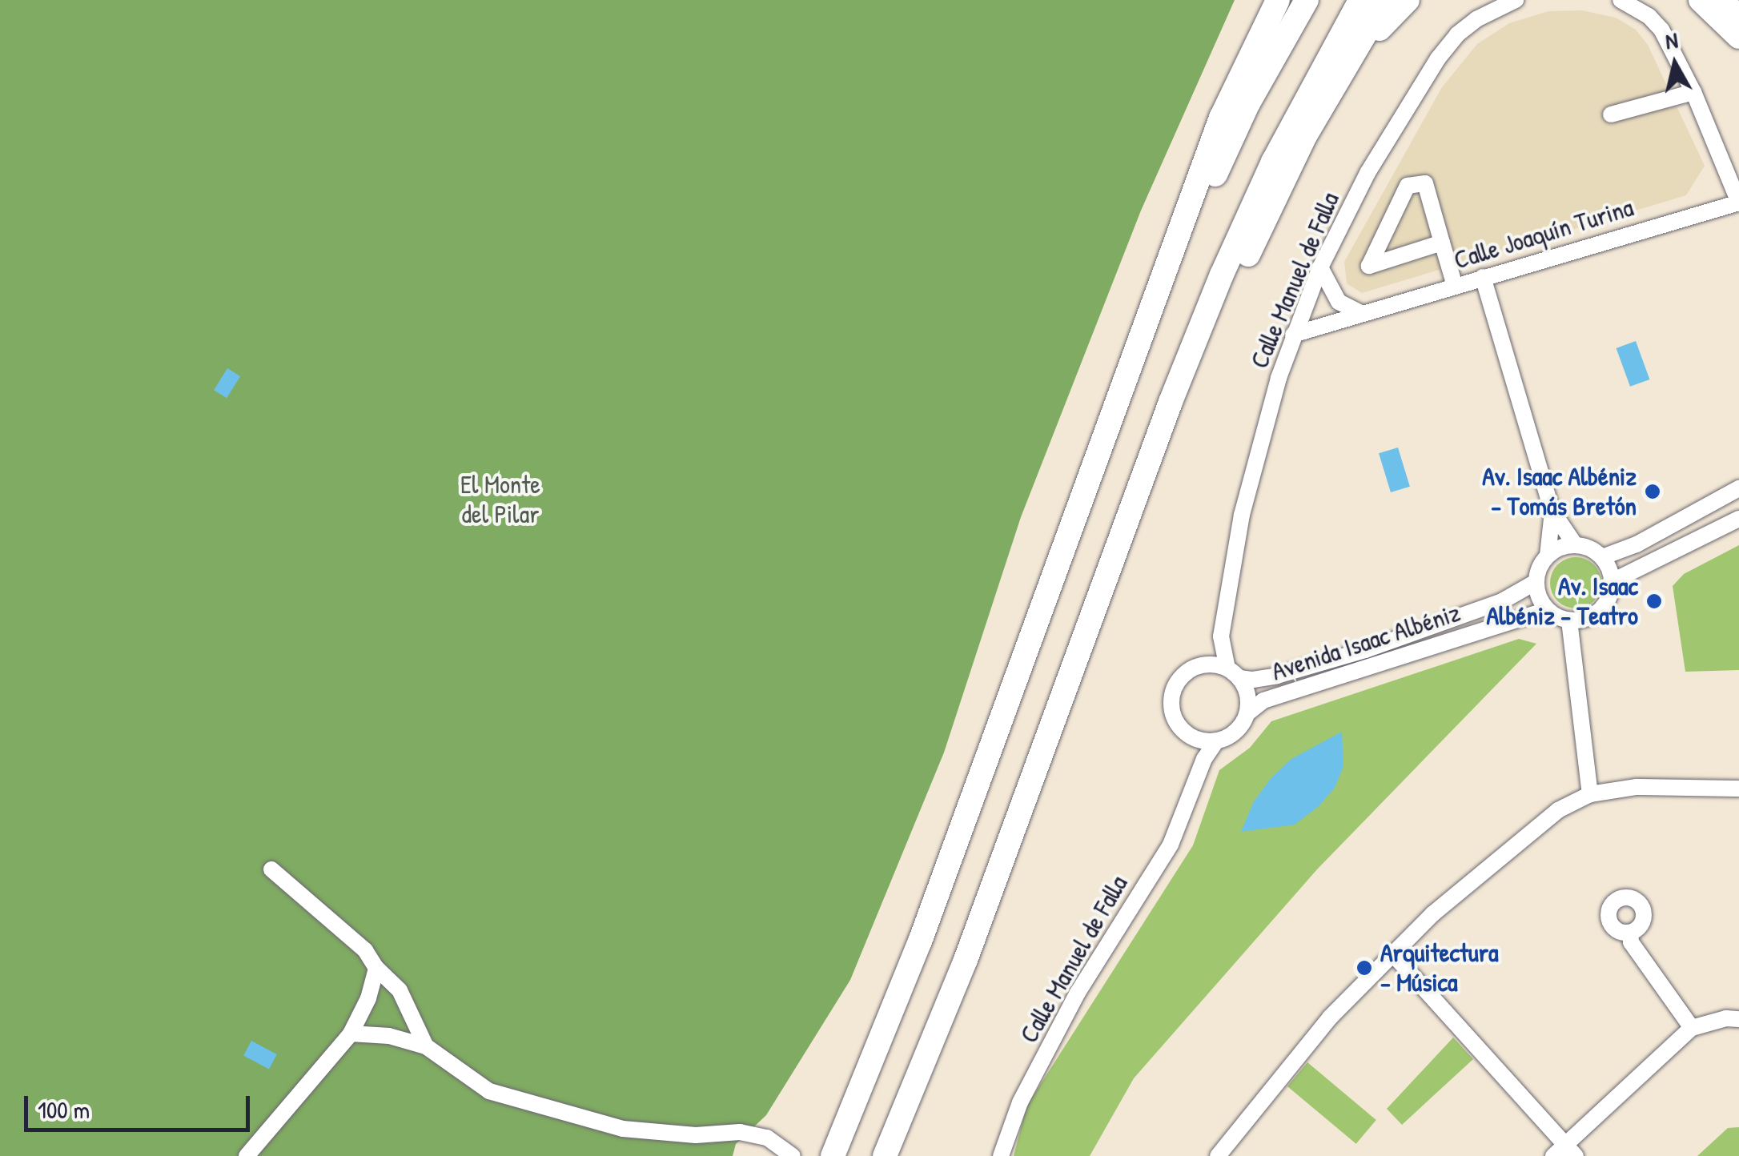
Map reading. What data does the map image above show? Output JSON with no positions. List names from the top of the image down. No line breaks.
{"streets":{"street":["Calle Joaquín Turina","Calle Manuel de Falla","Avenida Isaac Albéniz"]},"crossings":[["Calle Joaquín Turina","Calle Manuel de Falla"],["Calle Manuel de Falla","Avenida Isaac Albéniz"]],"parks":["El Monte del Pilar"],"places":["Av. Isaac Albéniz - Tomás Bretón","Av. Isaac Albéniz - Teatro","Arquitectura - Música"],"scale_bar":"100 m","north":"top"}
